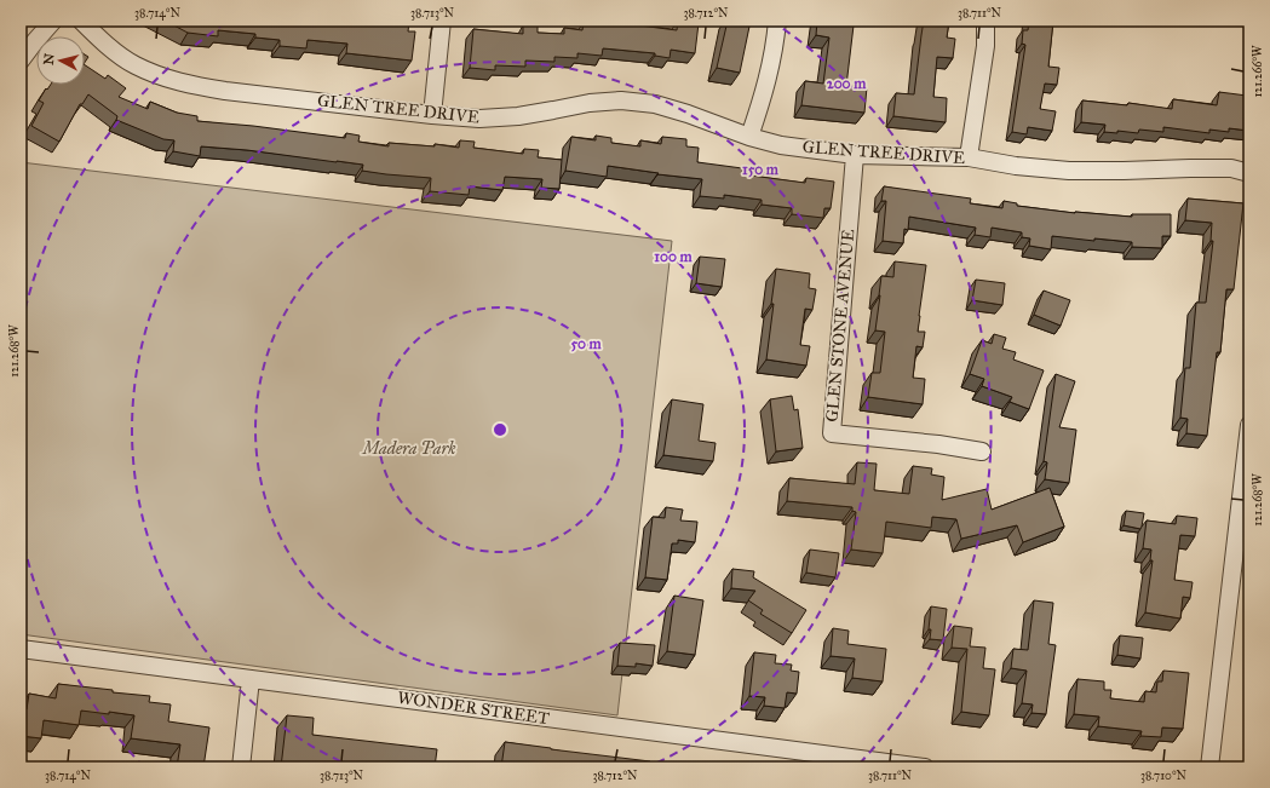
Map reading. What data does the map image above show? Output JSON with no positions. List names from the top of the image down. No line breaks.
{"streets":{"street":["GLEN TREE DRIVE","GLEN STONE AVENUE","WONDER STREET"]},"crossings":[["GLEN TREE DRIVE","GLEN STONE AVENUE"]],"parks":["Madera Park"],"north":"left","coordinates":["38.714°N","38.713°N","38.712°N","38.711°N","121.266°W","121.268°W","38.710°N"],"rings":["200 m","150 m","100 m","50 m"]}
